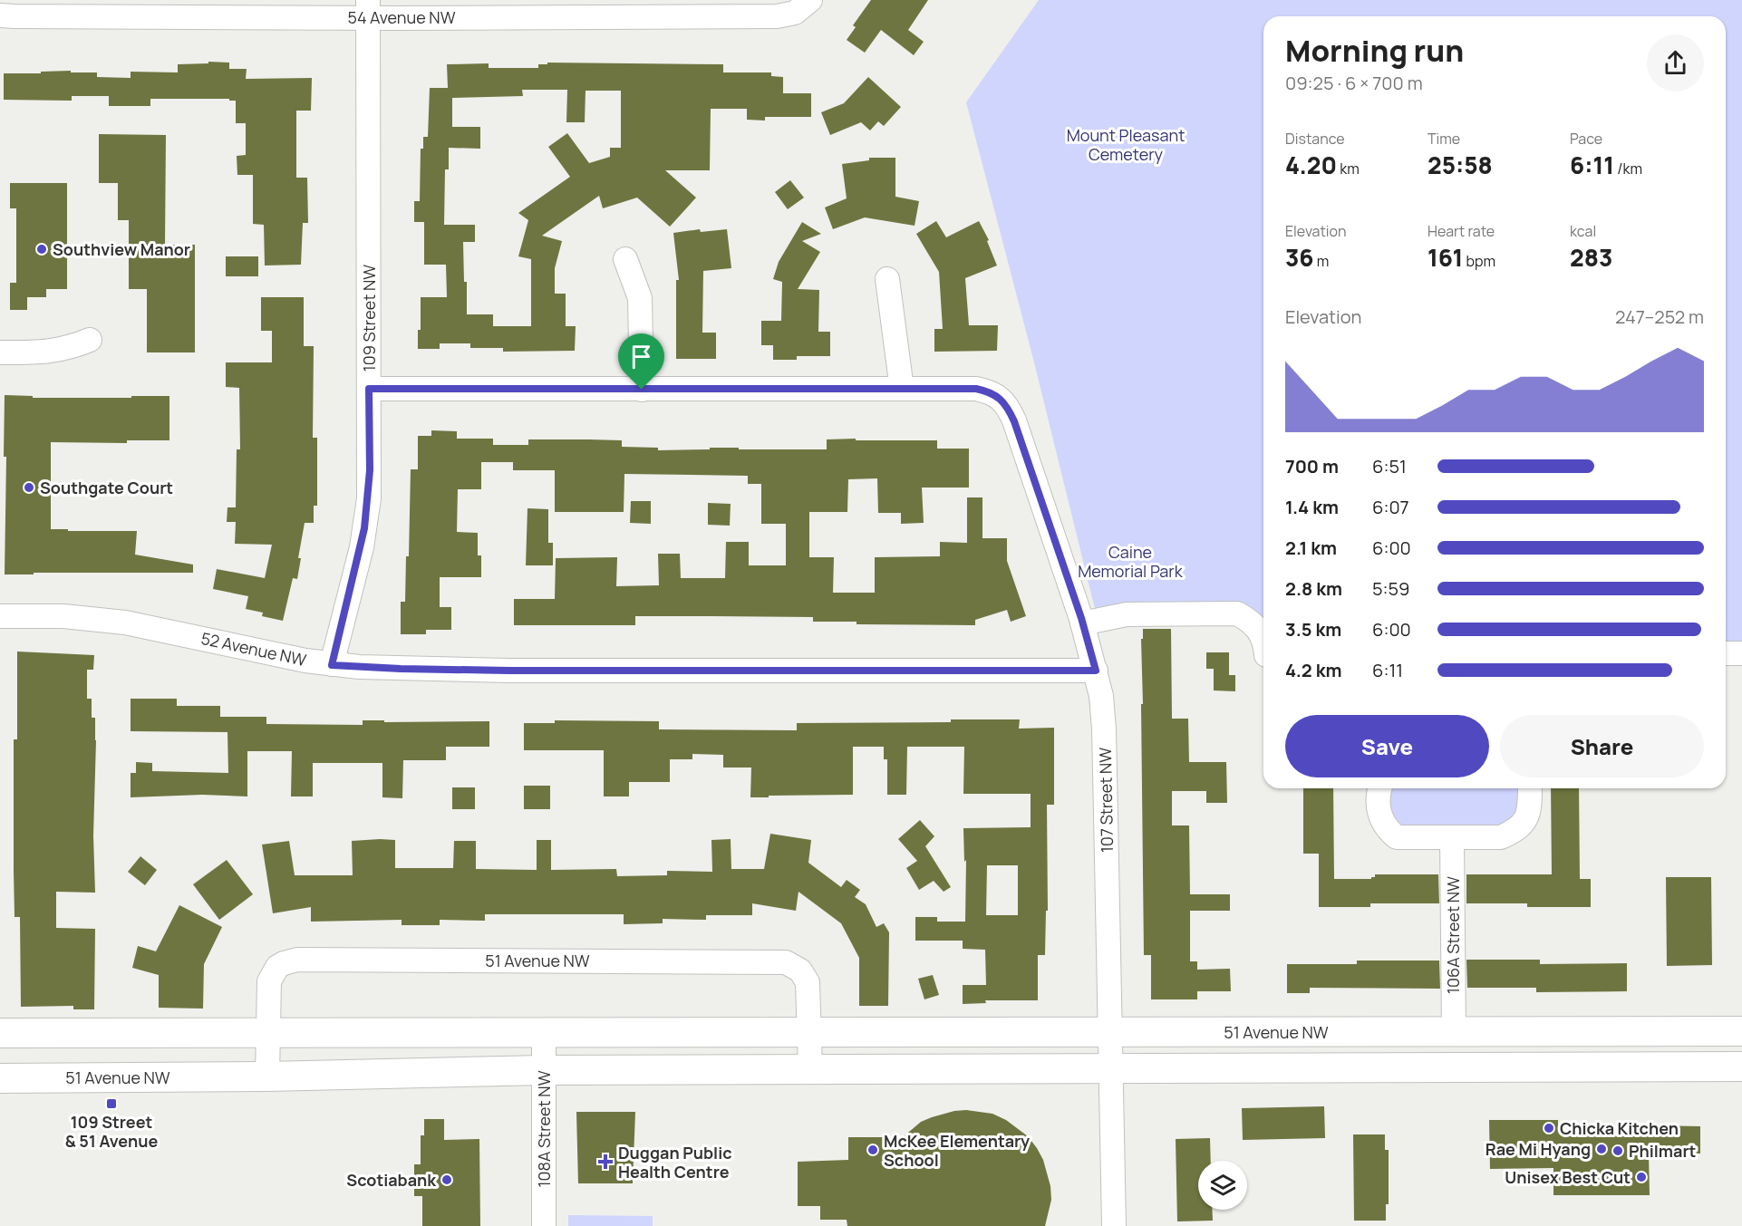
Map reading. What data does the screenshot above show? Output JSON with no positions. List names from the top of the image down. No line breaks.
{"streets":{"main road":["51 Avenue NW"],"street":["54 Avenue NW","109 Street NW","52 Avenue NW","107 Street NW","106A Street NW","108A Street NW"]},"crossings":[["54 Avenue NW","109 Street NW"],["109 Street NW","52 Avenue NW"],["52 Avenue NW","107 Street NW"],["107 Street NW","51 Avenue NW"],["106A Street NW","51 Avenue NW"],["51 Avenue NW","108A Street NW"]],"parks":["Mount Pleasant Cemetery","Caine Memorial Park"],"places":{"other":["Southview Manor","Southgate Court","Chicka Kitchen","Rae Mi Hyang","McKee Elementary School","Philmart","Unisex Best Cut","Scotiabank"],"transit":["109 Street & 51 Avenue"],"health":["Duggan Public Health Centre"]},"page":{"heading":["Morning run","09:25 · 6 × 700 m"],"stats":[["Distance","4.20 km"],["Time","25:58"],["Pace","6:11 /km"],["Elevation","36 m"],["Heart rate","161 bpm"],["kcal","283"]],"chart":["Elevation","247–252 m"],"list":[{"name":"700 m","note":"6:51"},{"name":"1.4 km","note":"6:07"},{"name":"2.1 km","note":"6:00"},{"name":"2.8 km","note":"5:59"},{"name":"3.5 km","note":"6:00"},{"name":"4.2 km","note":"6:11"}],"buttons":["Save","Share"]}}
